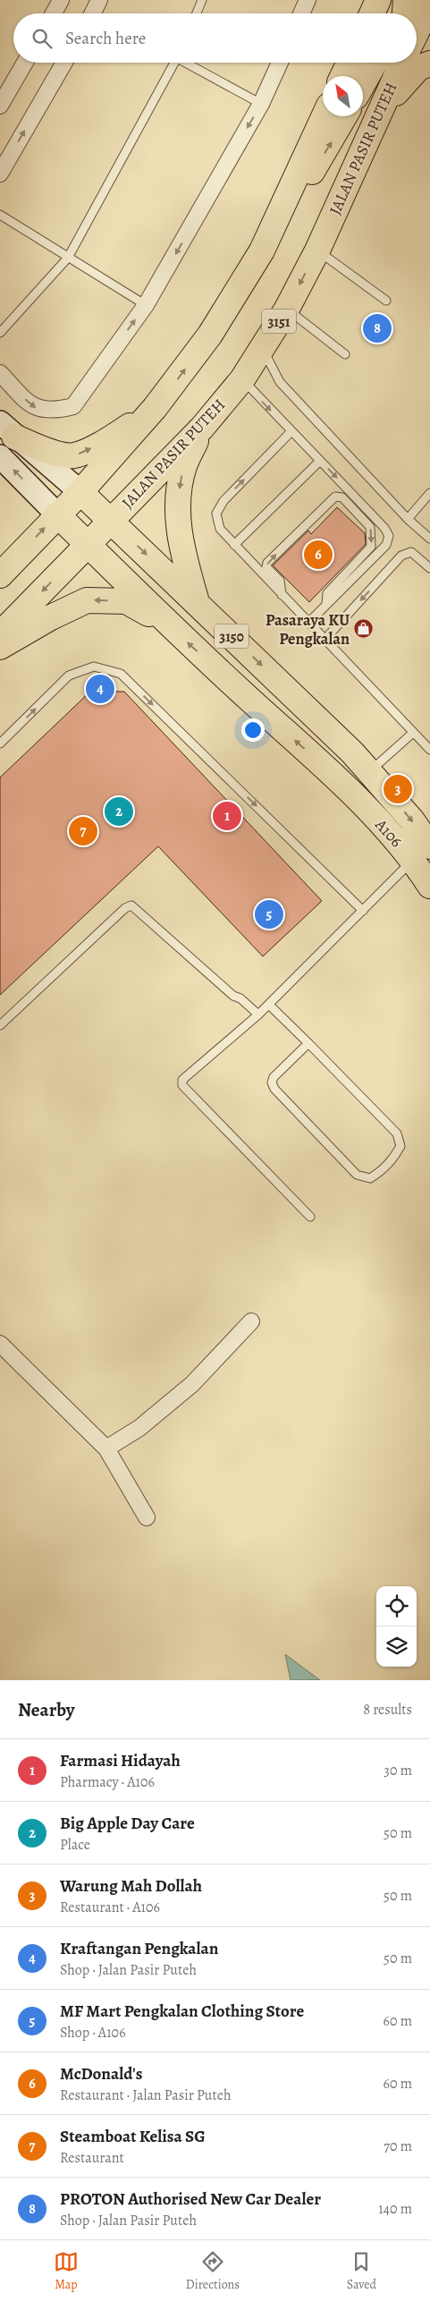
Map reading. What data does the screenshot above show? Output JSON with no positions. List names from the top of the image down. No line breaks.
{"streets":{"main road":["JALAN PASIR PUTEH","3151","3150","A106"]},"crossings":[["JALAN PASIR PUTEH","3150"],["3150","A106"]],"places":{"shop":["Pasaraya KU Pengkalan"]},"north":"top left","page":{"search":"Search here","pins":["8","6","4","3","2","1","7","5"],"heading":["Nearby","8 results"],"list":[{"mark":"1","name":"Farmasi Hidayah","note":"Pharmacy · A106","value":"30 m"},{"mark":"2","name":"Big Apple Day Care","note":"Place","value":"50 m"},{"mark":"3","name":"Warung Mah Dollah","note":"Restaurant · A106","value":"50 m"},{"mark":"4","name":"Kraftangan Pengkalan","note":"Shop · Jalan Pasir Puteh","value":"50 m"},{"mark":"5","name":"MF Mart Pengkalan Clothing Store","note":"Shop · A106","value":"60 m"},{"mark":"6","name":"McDonald's","note":"Restaurant · Jalan Pasir Puteh","value":"60 m"},{"mark":"7","name":"Steamboat Kelisa SG","note":"Restaurant","value":"70 m"},{"mark":"8","name":"PROTON Authorised New Car Dealer","note":"Shop · Jalan Pasir Puteh","value":"140 m"}],"nav":["Map","Directions","Saved"]}}
